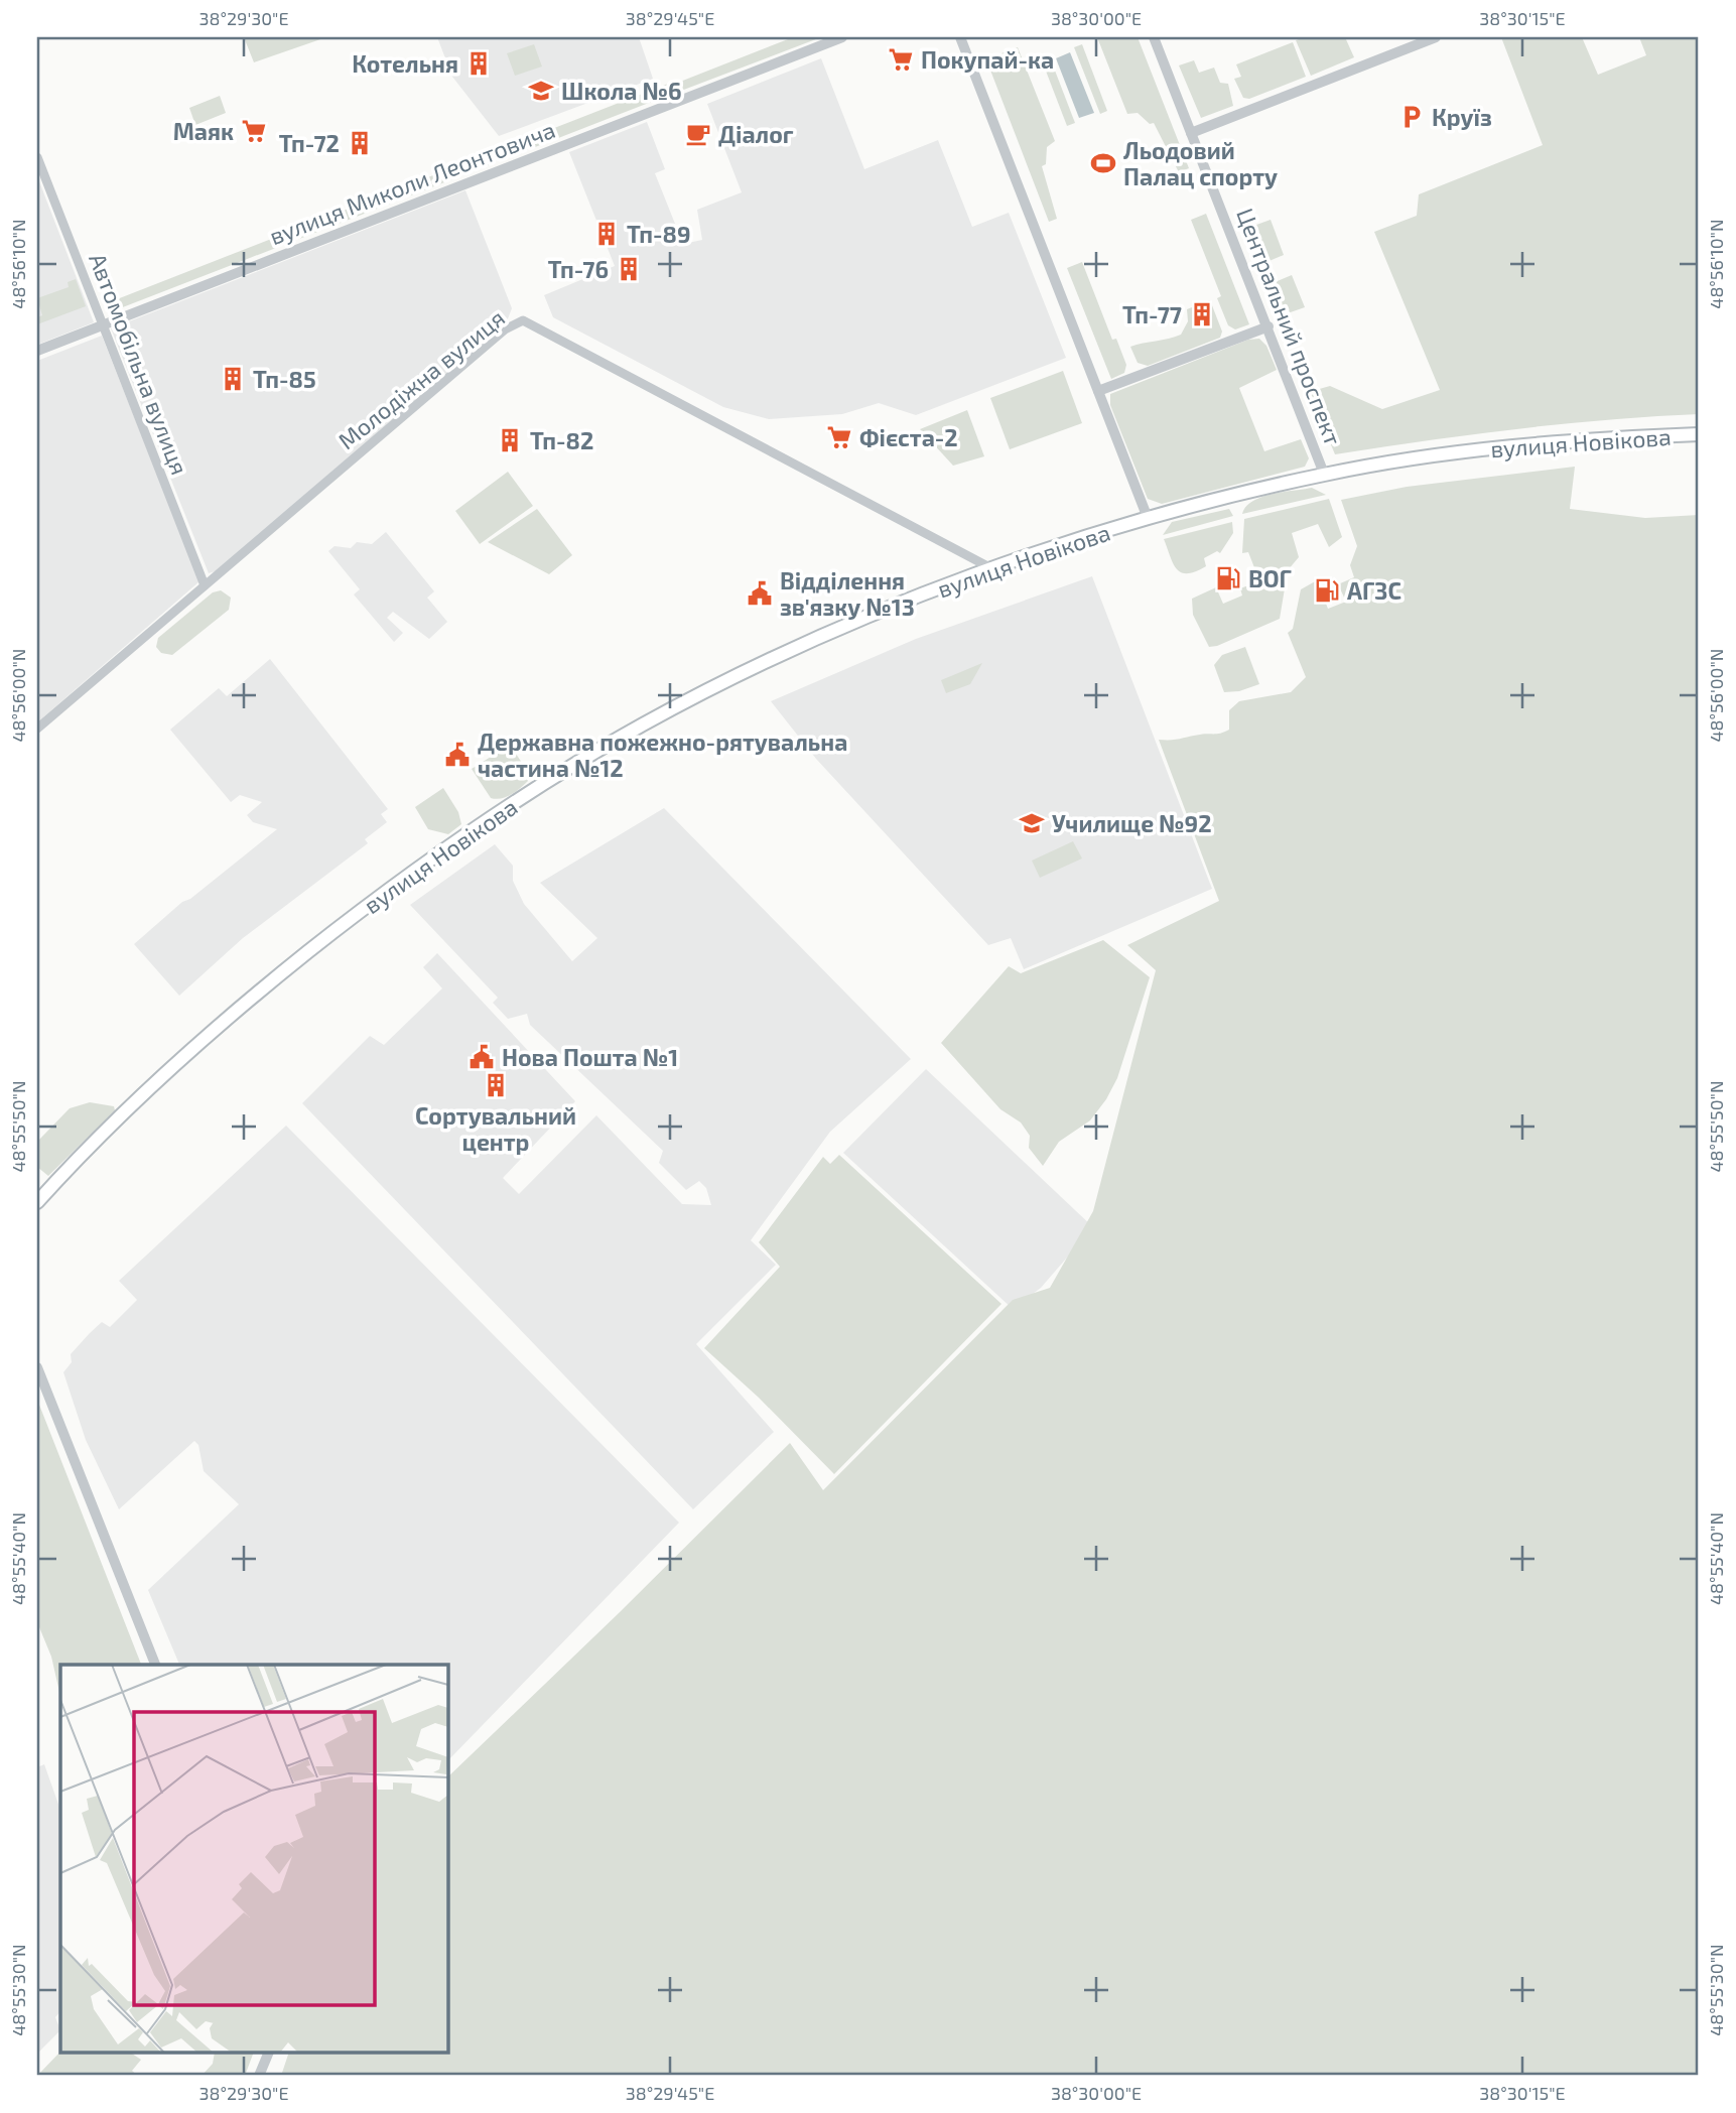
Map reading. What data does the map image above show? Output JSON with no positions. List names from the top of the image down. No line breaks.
{"streets":{"main road":["вулиця Новікова"],"street":["вулиця Миколи Леонтовича","Центральний проспект","Автомобільна вулиця","Молодіжна вулиця"]},"crossings":[["вулиця Миколи Леонтовича","Автомобільна вулиця"],["Центральний проспект","вулиця Новікова"],["Автомобільна вулиця","Молодіжна вулиця"],["Молодіжна вулиця","вулиця Новікова"]],"places":{"supermarket":["Покупай-ка","Маяк","Фiєста-2"],"building":["Котельня","Тп-72","Тп-89","Тп-76","Тп-77","Тп-85","Тп-82","Сортувальний центр"],"school or university":["Школа №6","Училище №92"],"parking":["Круїз"],"cafe":["Діалог"],"sports":["Льодовий Палац спорту"],"fuel station":["ВОГ","АГЗС"],"public building":["Відділення зв'язку №13","Державна пожежно-рятувальна частина №12","Нова Пошта №1"]},"coordinates":["38°29'30\"E","38°29'45\"E","38°30'00\"E","38°30'15\"E","48°56'10\"N","48°56'00\"N","48°55'50\"N","48°55'40\"N","48°55'30\"N"]}
